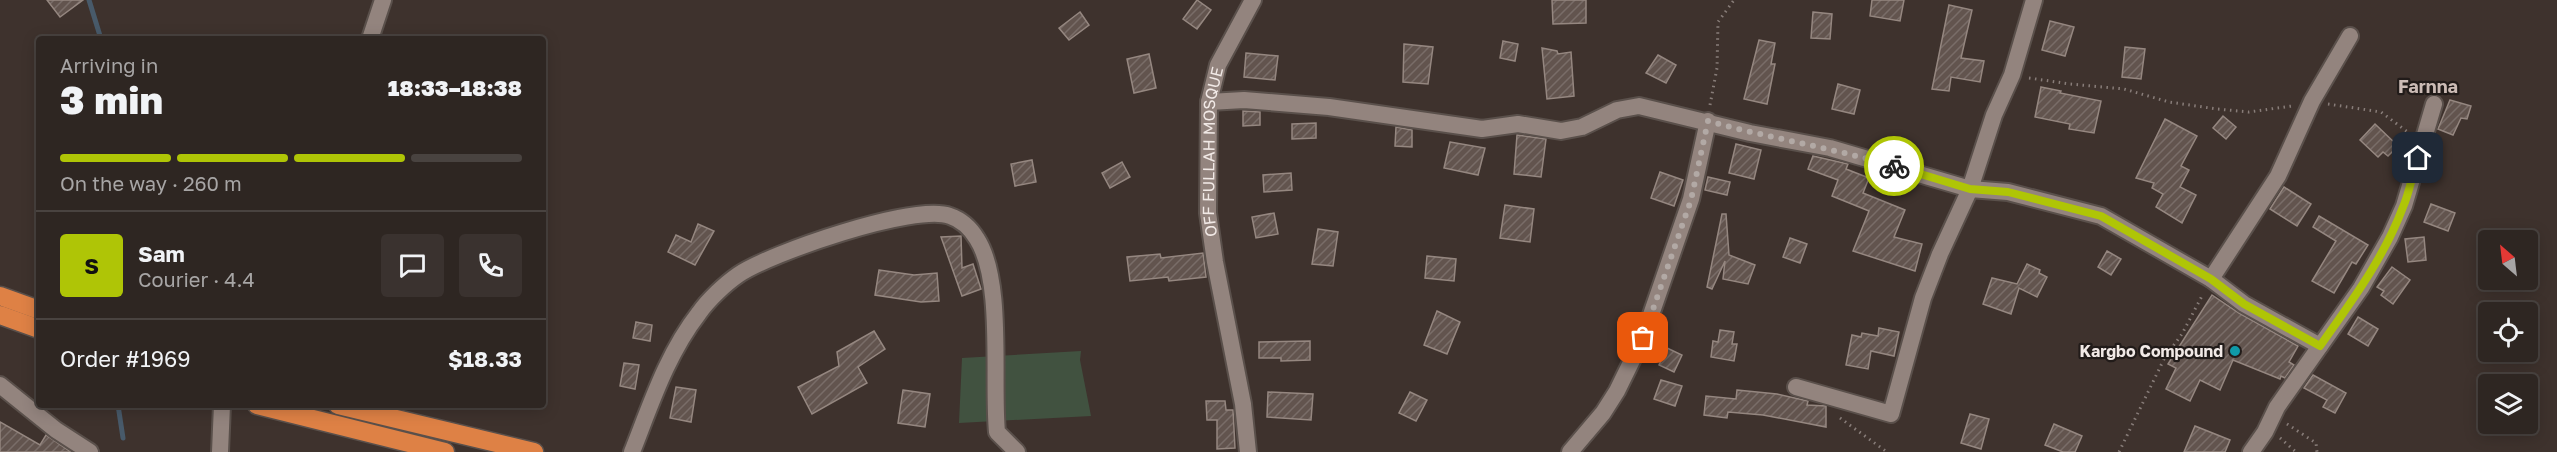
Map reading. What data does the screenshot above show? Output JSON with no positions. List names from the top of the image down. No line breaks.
{"streets":{"street":["OFF FULLAH MOSQUE"]},"districts":["Farnna"],"places":["Kargbo Compound"],"north":"top left","page":{"heading":["3 min","Arriving in","18:33–18:38"],"panel":["Sam","Courier · 4.4","Order #1969","$18.33"],"bar":"On the way · 260 m","round":"S"}}
